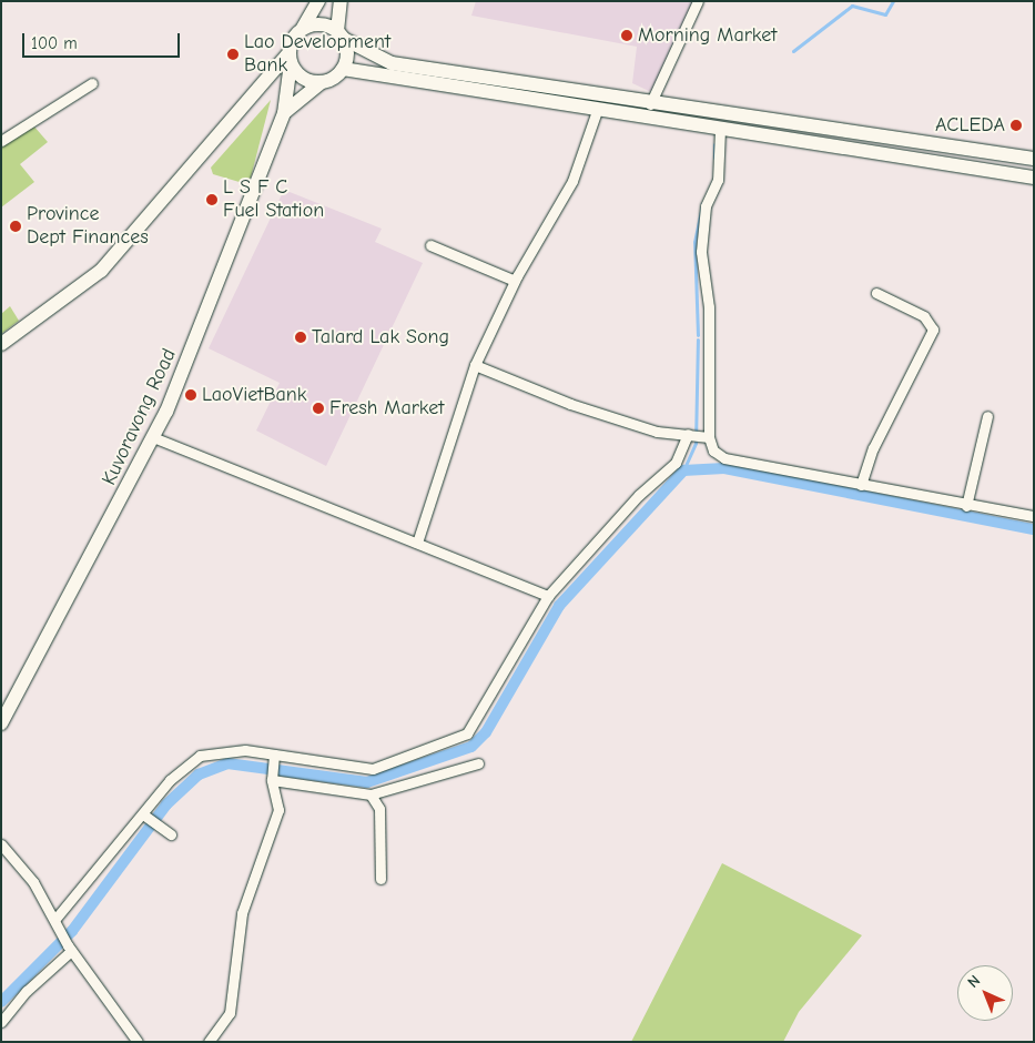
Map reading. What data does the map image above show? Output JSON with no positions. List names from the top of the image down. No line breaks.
{"streets":{"main road":["Kuvoravong Road"]},"places":["Morning Market","Lao Development Bank","ACLEDA","L S F C Fuel Station","Province Dept Finances","Talard Lak Song","LaoVietBank","Fresh Market"],"scale_bar":"100 m","north":"top left"}
